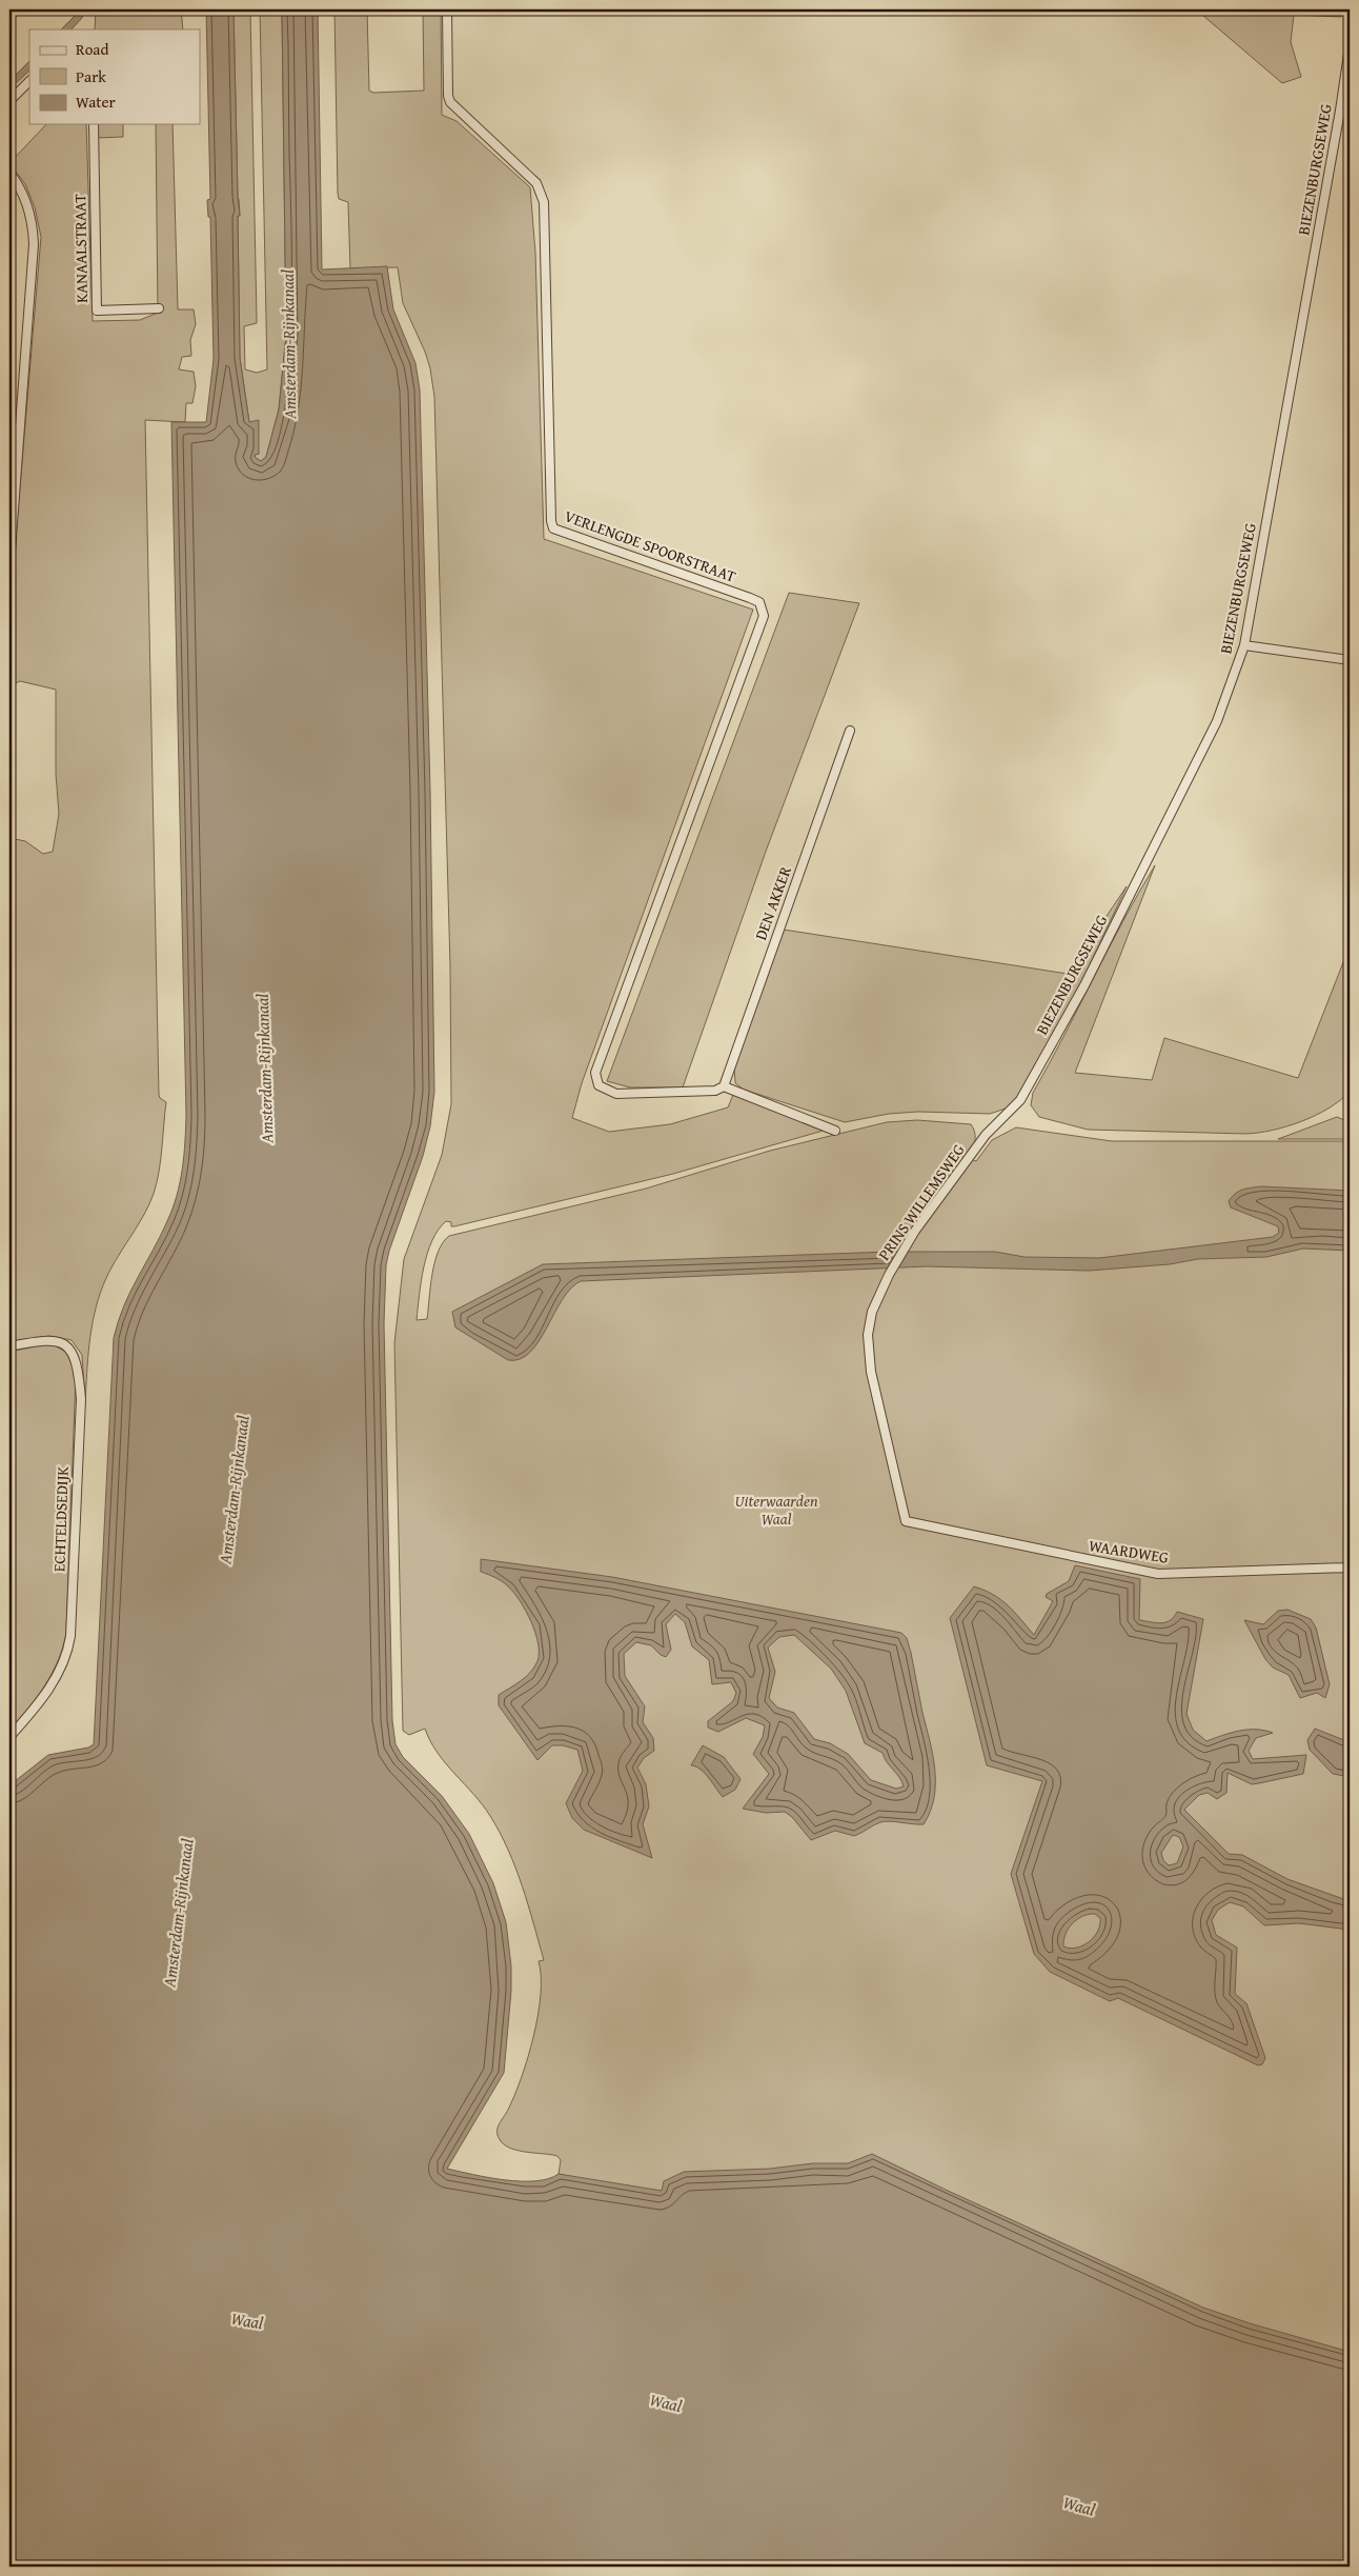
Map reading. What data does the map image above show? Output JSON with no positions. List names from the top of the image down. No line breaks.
{"streets":{"street":["BIEZENBURGSEWEG","KANAALSTRAAT","VERLENGDE SPOORSTRAAT","DEN AKKER","PRINS WILLEMSWEG","ECHTELDSEDIJK","WAARDWEG"]},"crossings":[["BIEZENBURGSEWEG","PRINS WILLEMSWEG"],["VERLENGDE SPOORSTRAAT","DEN AKKER"],["PRINS WILLEMSWEG","WAARDWEG"]],"water":["Amsterdam-Rijnkanaal","Waal"],"parks":["Uiterwaarden Waal"],"legend":["Road","Park","Water"]}
